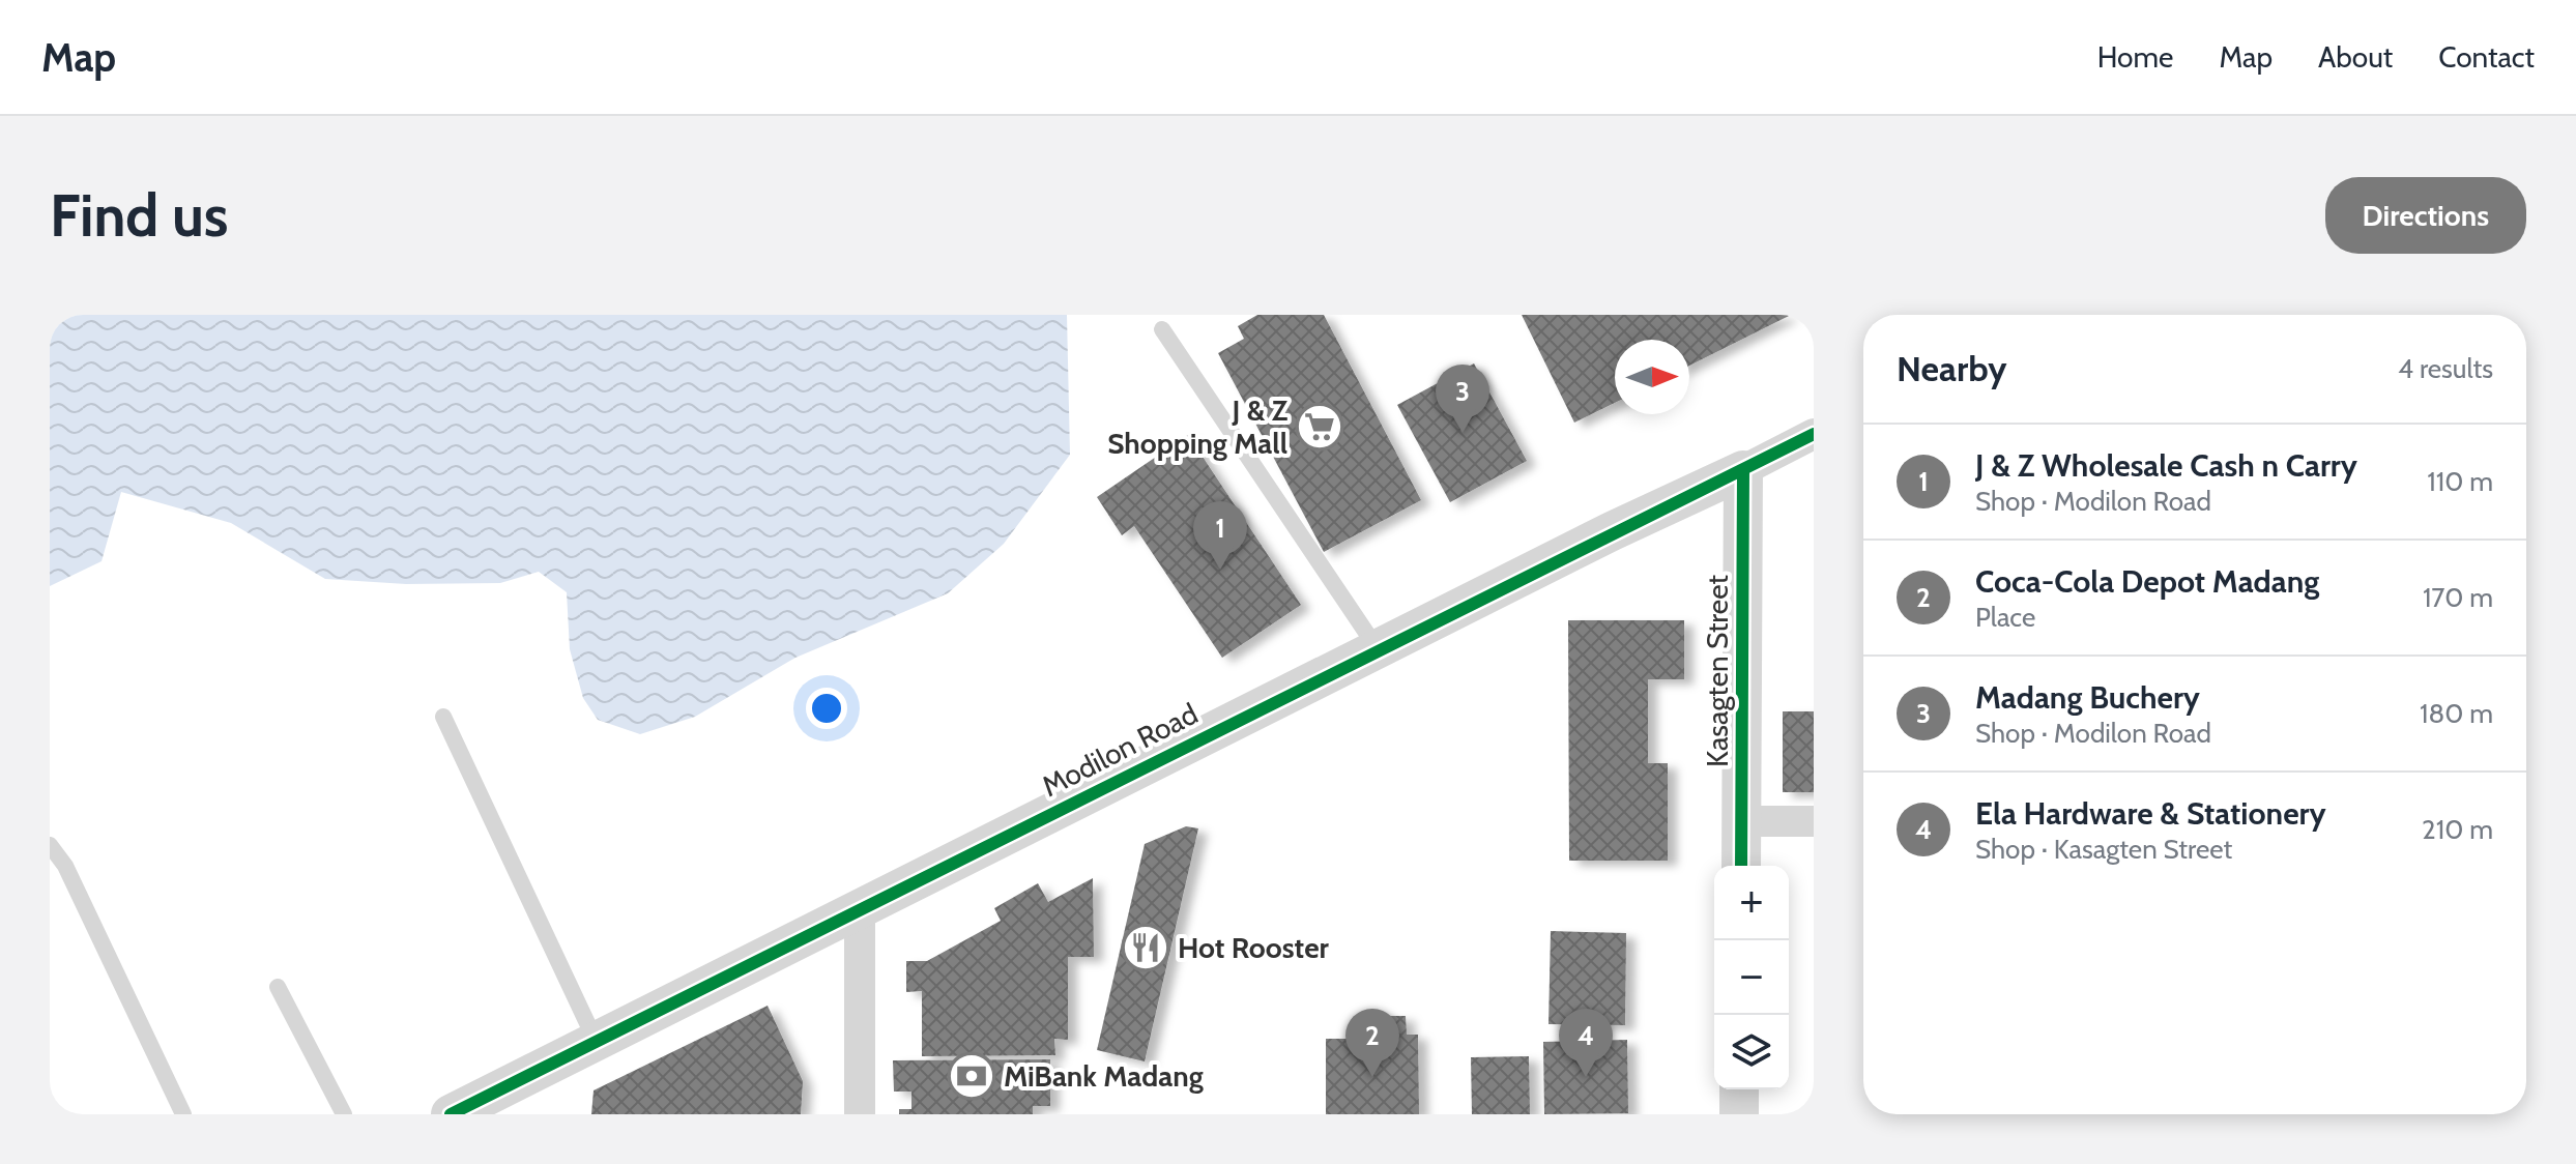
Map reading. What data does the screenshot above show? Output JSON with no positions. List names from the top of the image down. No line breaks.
{"streets":{"street":["Kasagten Street","Modilon Road"]},"crossings":[["Kasagten Street","Modilon Road"]],"places":{"supermarket":["J & Z Shopping Mall"],"restaurant":["Hot Rooster"],"bank":["MiBank Madang"]},"north":"right","page":{"header":"Map","nav":["Home","Map","About","Contact"],"buttons":"Directions","title":"Find us","heading":["Nearby","4 results"],"pins":["3","1","2","4"],"list":[{"mark":"1","name":"J & Z Wholesale Cash n Carry","note":"Shop · Modilon Road","value":"110 m"},{"mark":"2","name":"Coca-Cola Depot Madang","note":"Place","value":"170 m"},{"mark":"3","name":"Madang Buchery","note":"Shop · Modilon Road","value":"180 m"},{"mark":"4","name":"Ela Hardware & Stationery","note":"Shop · Kasagten Street","value":"210 m"}],"map_buttons":["+","−"]}}
